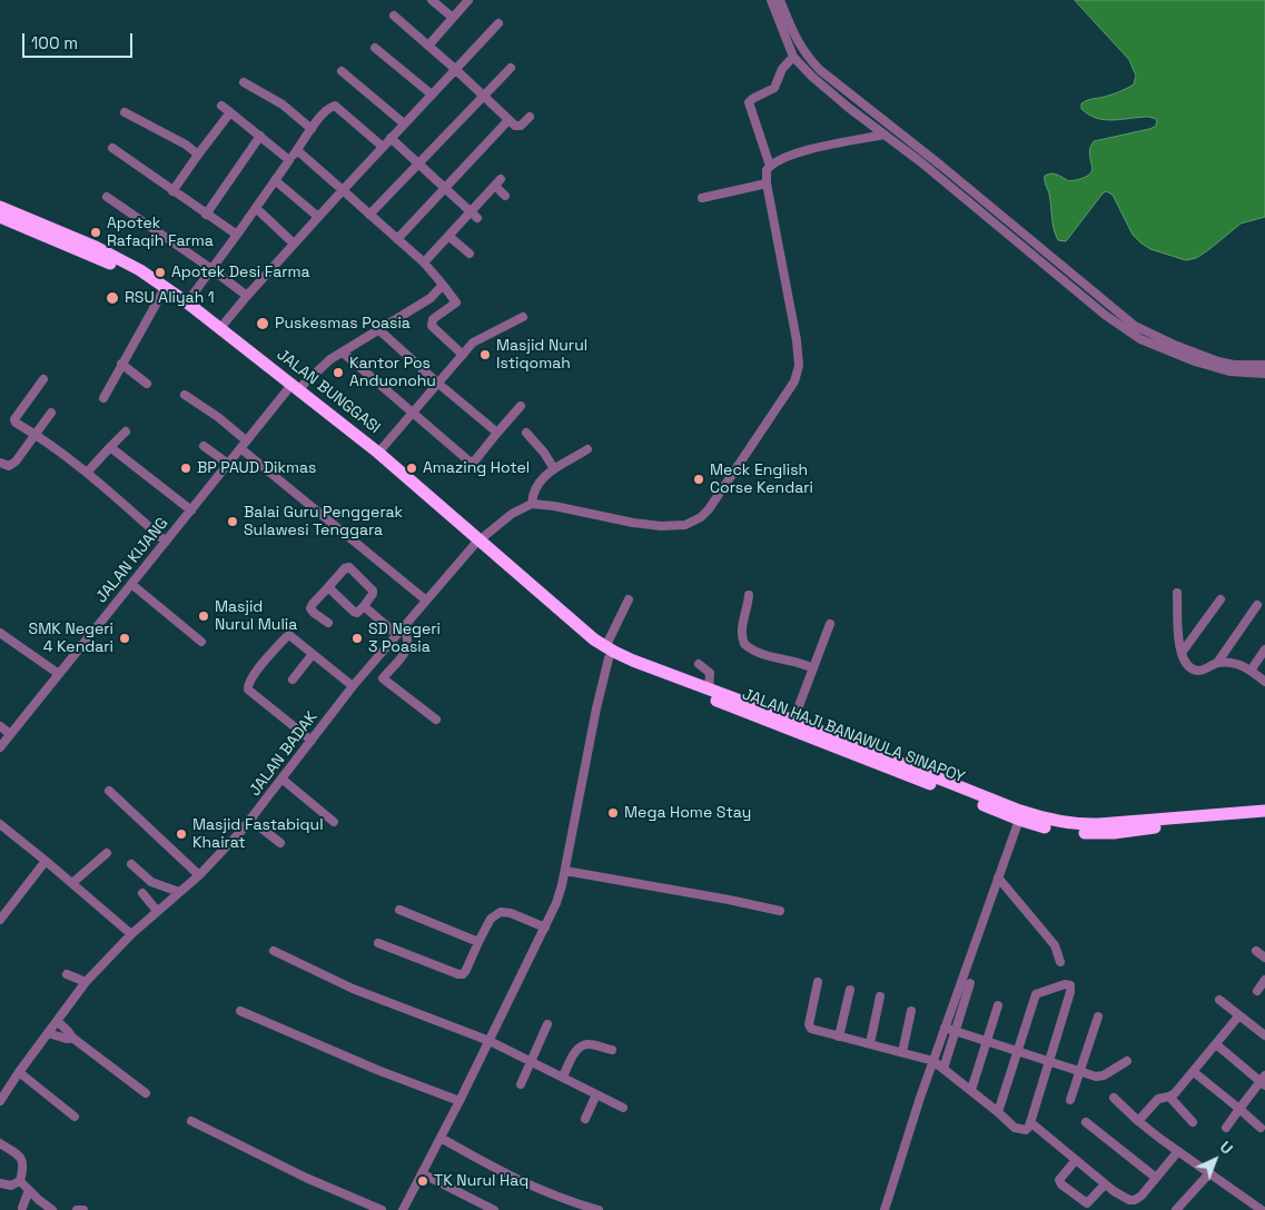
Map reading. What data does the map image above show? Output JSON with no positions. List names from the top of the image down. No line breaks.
{"streets":{"highway":["JALAN BUNGGASI","JALAN HAJI BANAWULA SINAPOY"],"street":["JALAN KIJANG","JALAN BADAK"]},"crossings":[["JALAN BUNGGASI","JALAN KIJANG"],["JALAN BUNGGASI","JALAN HAJI BANAWULA SINAPOY"],["JALAN BUNGGASI","JALAN BADAK"],["JALAN HAJI BANAWULA SINAPOY","JALAN BADAK"]],"places":["Apotek Rafaqih Farma","Apotek Desi Farma","RSU Aliyah 1","Puskesmas Poasia","Masjid Nurul Istiqomah","Kantor Pos Anduonohu","BP PAUD Dikmas","Amazing Hotel","Meck English Corse Kendari","Balai Guru Penggerak Sulawesi Tenggara","Masjid Nurul Mulia","SMK Negeri 4 Kendari","SD Negeri 3 Poasia","Mega Home Stay","Masjid Fastabiqul Khairat","TK Nurul Haq"],"scale_bar":"100 m","north":"top right"}
